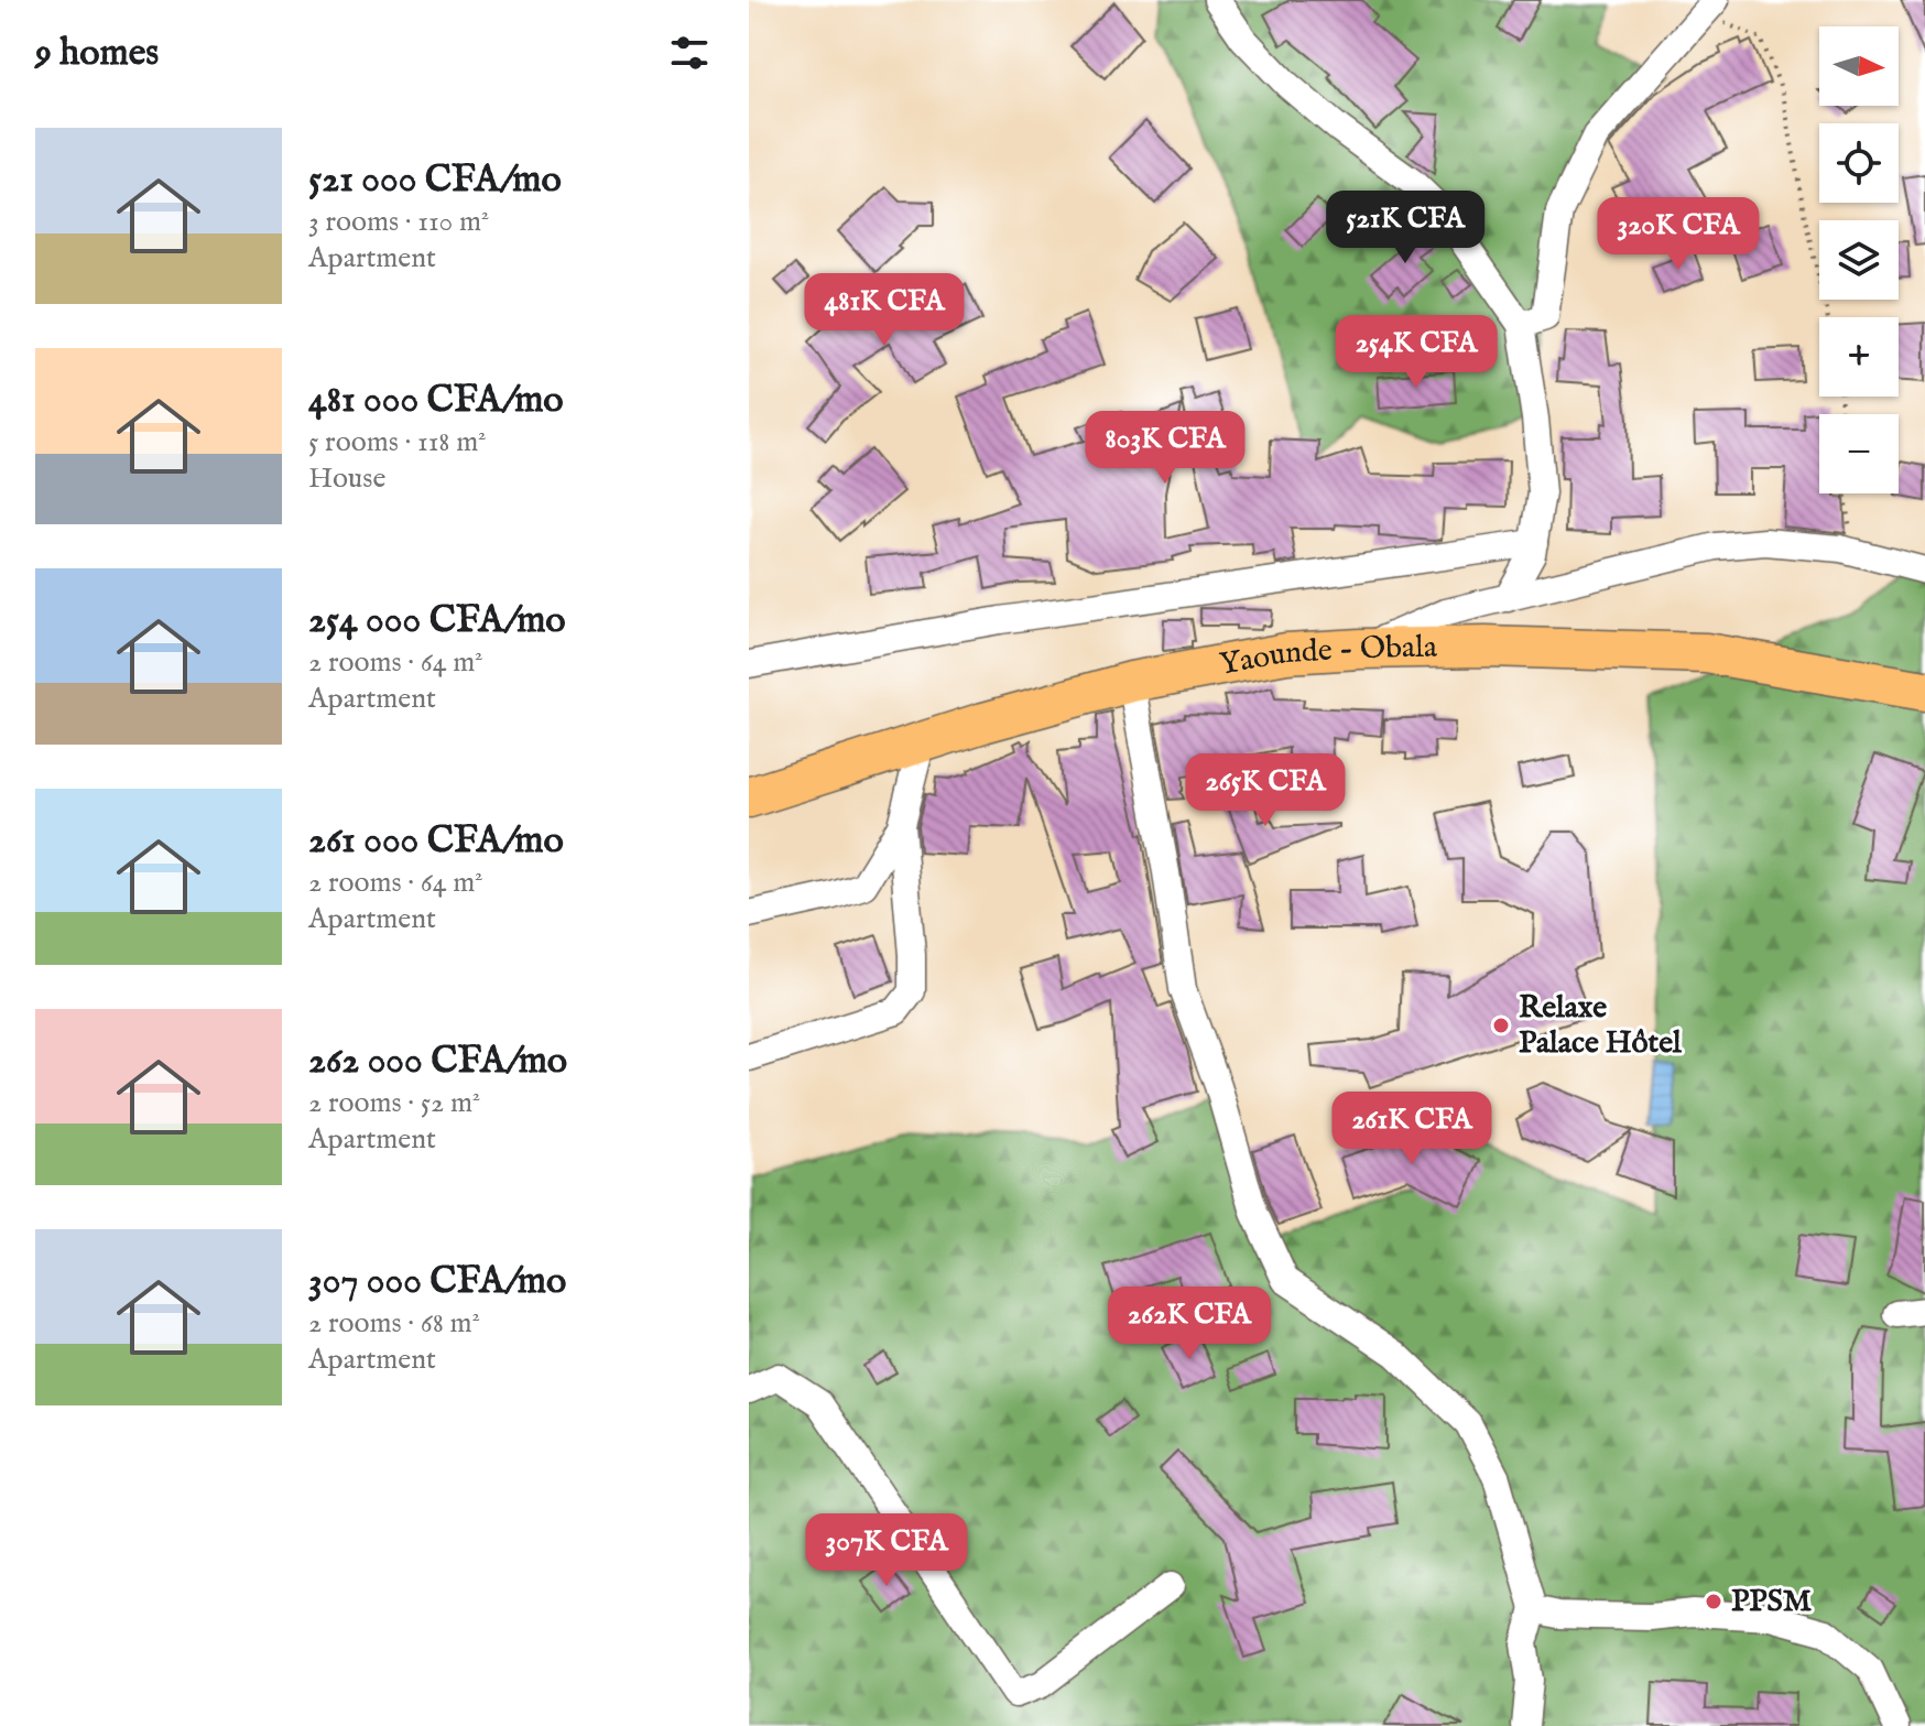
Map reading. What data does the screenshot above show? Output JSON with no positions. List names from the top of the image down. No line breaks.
{"streets":{"highway":["Yaounde - Obala"]},"places":["Relaxe Palace Hôtel","PPSM"],"north":"right","page":{"heading":"9 homes","map_buttons":["+","−"],"list":[{"name":"521 000 CFA/mo","note":"3 rooms · 110 m² · Apartment"},{"name":"481 000 CFA/mo","note":"5 rooms · 118 m² · House"},{"name":"254 000 CFA/mo","note":"2 rooms · 64 m² · Apartment"},{"name":"261 000 CFA/mo","note":"2 rooms · 64 m² · Apartment"},{"name":"262 000 CFA/mo","note":"2 rooms · 52 m² · Apartment"},{"name":"307 000 CFA/mo","note":"2 rooms · 68 m² · Apartment"}],"price":["521K CFA","320K CFA","481K CFA","254K CFA","803K CFA","265K CFA","261K CFA","262K CFA","307K CFA"]}}
